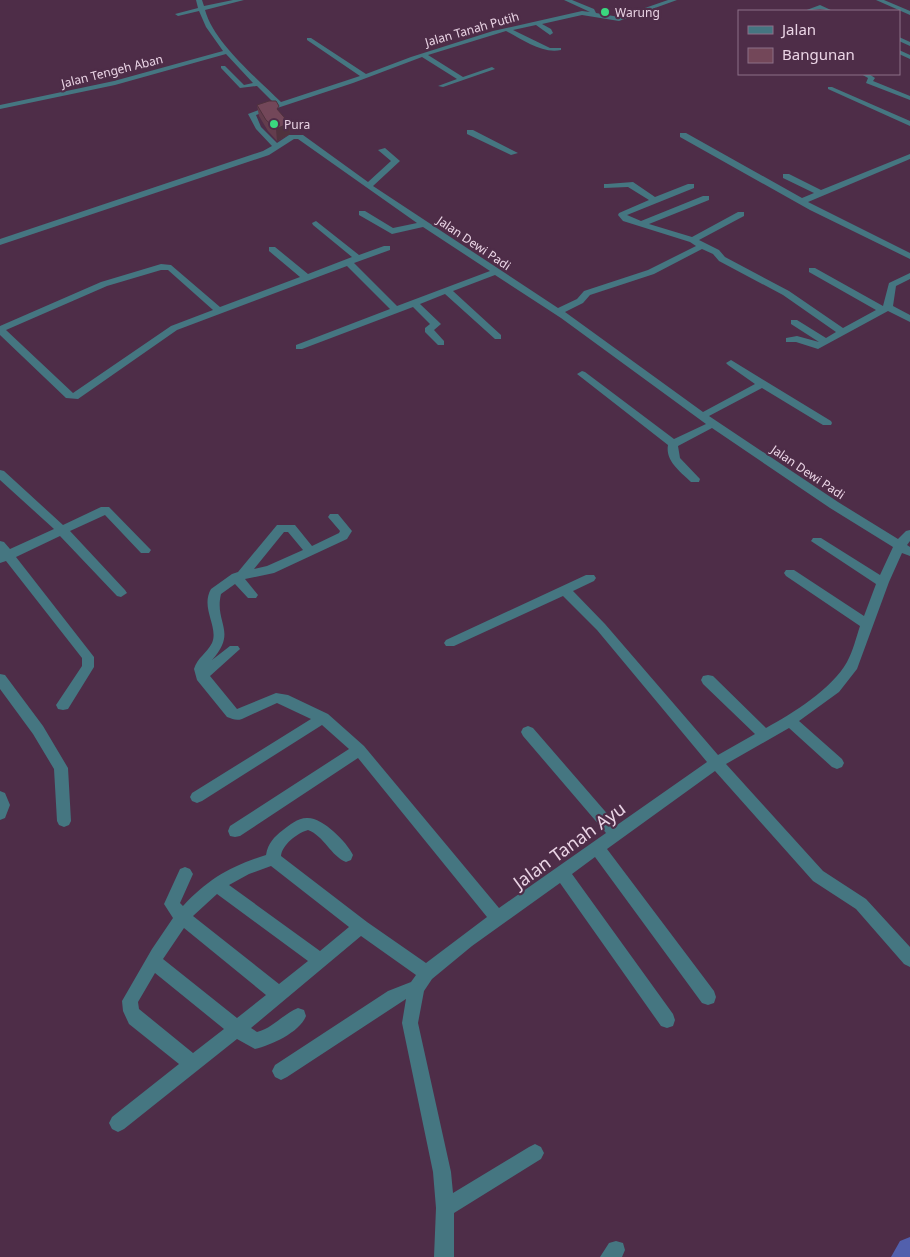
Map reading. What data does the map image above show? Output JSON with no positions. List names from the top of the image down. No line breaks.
{"streets":{"street":["Jalan Tanah Putih","Jalan Tengeh Aban","Jalan Dewi Padi","Jalan Tanah Ayu"]},"crossings":[["Jalan Dewi Padi","Jalan Tanah Ayu"]],"places":["Warung","Pura"],"legend":["Jalan","Bangunan"]}
